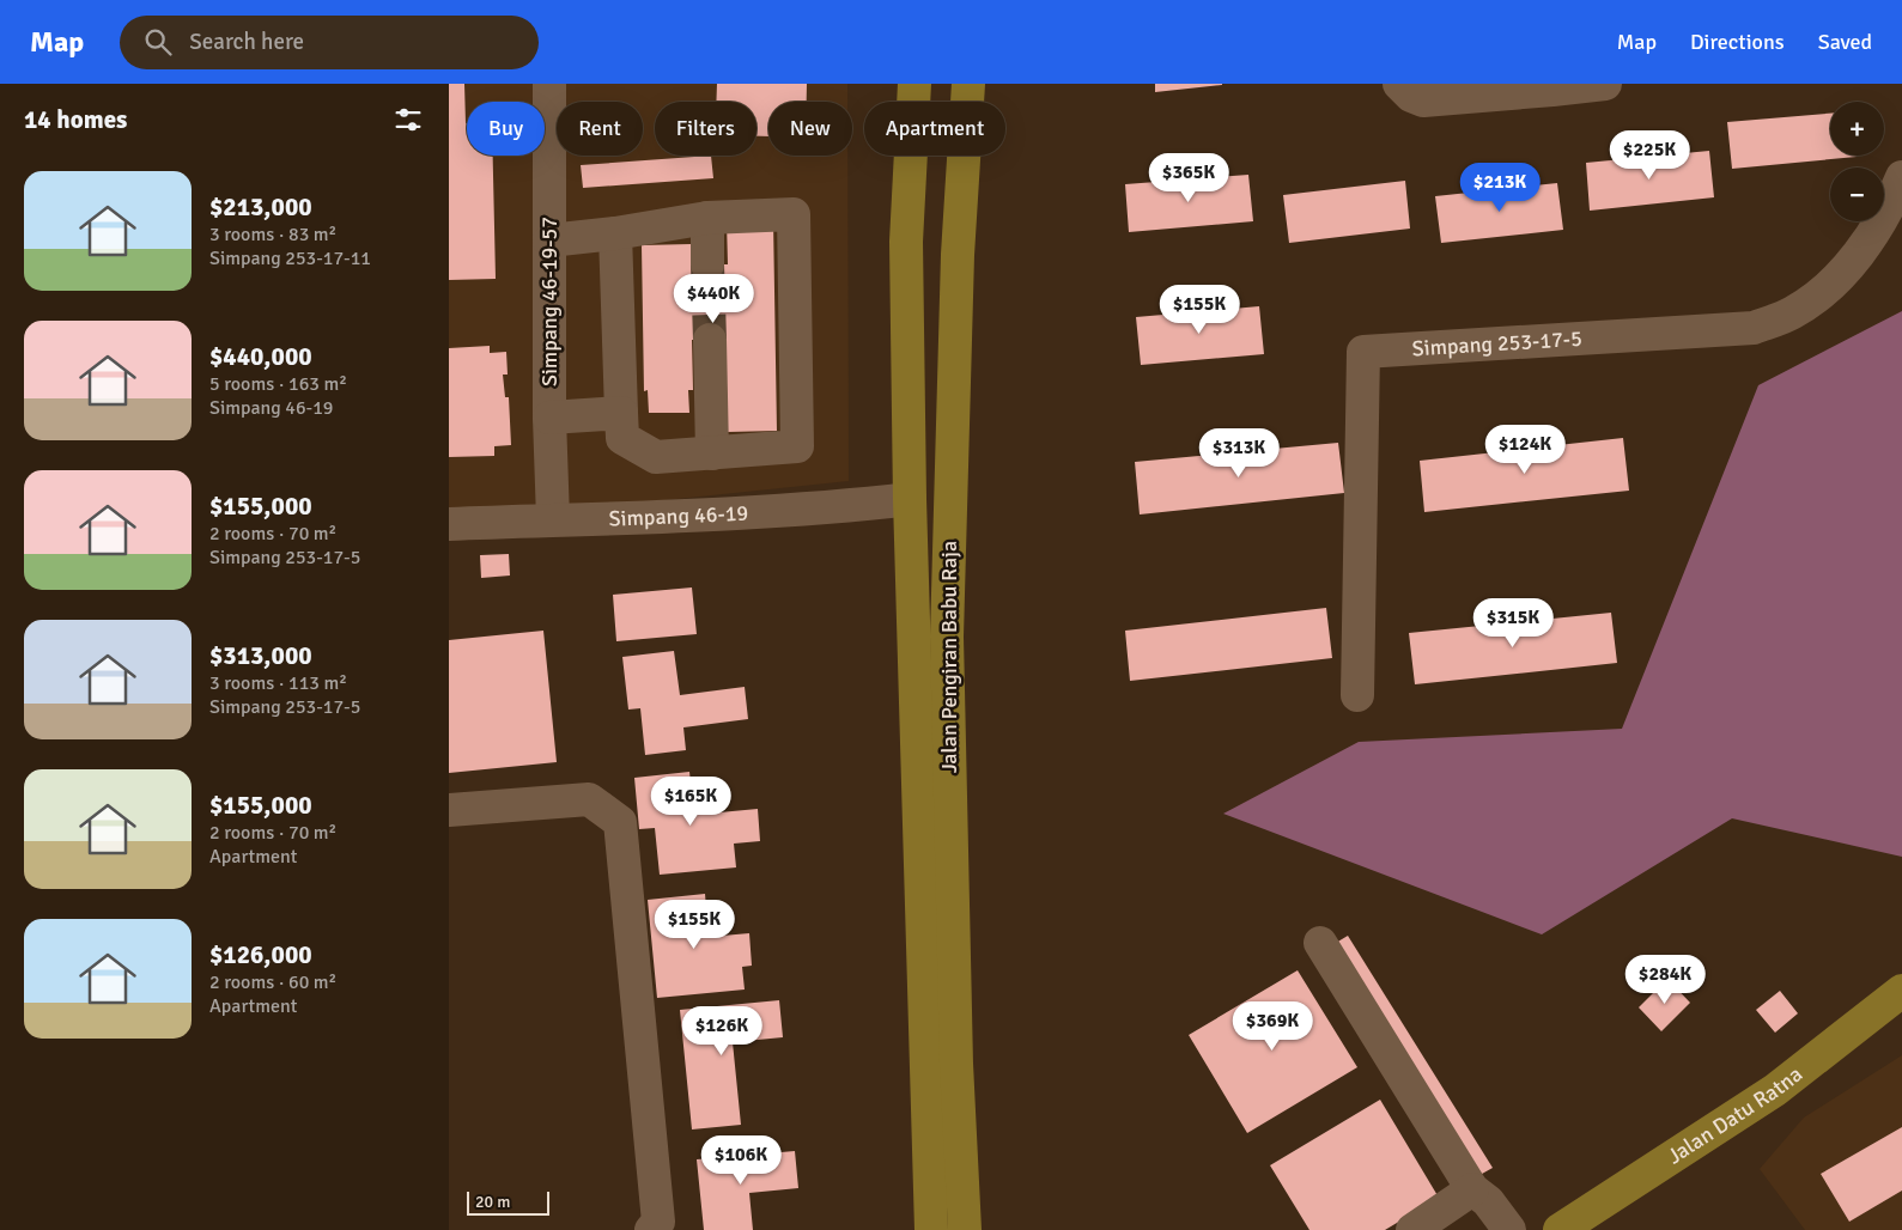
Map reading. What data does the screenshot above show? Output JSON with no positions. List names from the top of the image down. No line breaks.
{"streets":{"main road":["Jalan Pengiran Babu Raja","Jalan Datu Ratna"],"street":["Simpang 46-19-57","Simpang 253-17-5","Simpang 46-19"]},"crossings":[["Simpang 46-19-57","Simpang 46-19"],["Simpang 46-19","Jalan Pengiran Babu Raja"]],"scale_bar":"20 m","page":{"header":"Map","search":"Search here","nav":["Map","Directions","Saved"],"heading":"14 homes","map_buttons":["+","−"],"chip":["Buy","Rent","Filters","New","Apartment"],"price":["$225K","$365K","$213K","$440K","$155K","$124K","$313K","$315K","$165K","$155K","$284K","$369K","$126K","$106K"],"list":[{"name":"$213,000","note":"3 rooms · 83 m² · Simpang 253-17-11"},{"name":"$440,000","note":"5 rooms · 163 m² · Simpang 46-19"},{"name":"$155,000","note":"2 rooms · 70 m² · Simpang 253-17-5"},{"name":"$313,000","note":"3 rooms · 113 m² · Simpang 253-17-5"},{"name":"$155,000","note":"2 rooms · 70 m² · Apartment"},{"name":"$126,000","note":"2 rooms · 60 m² · Apartment"}],"scale":"20 m"}}
